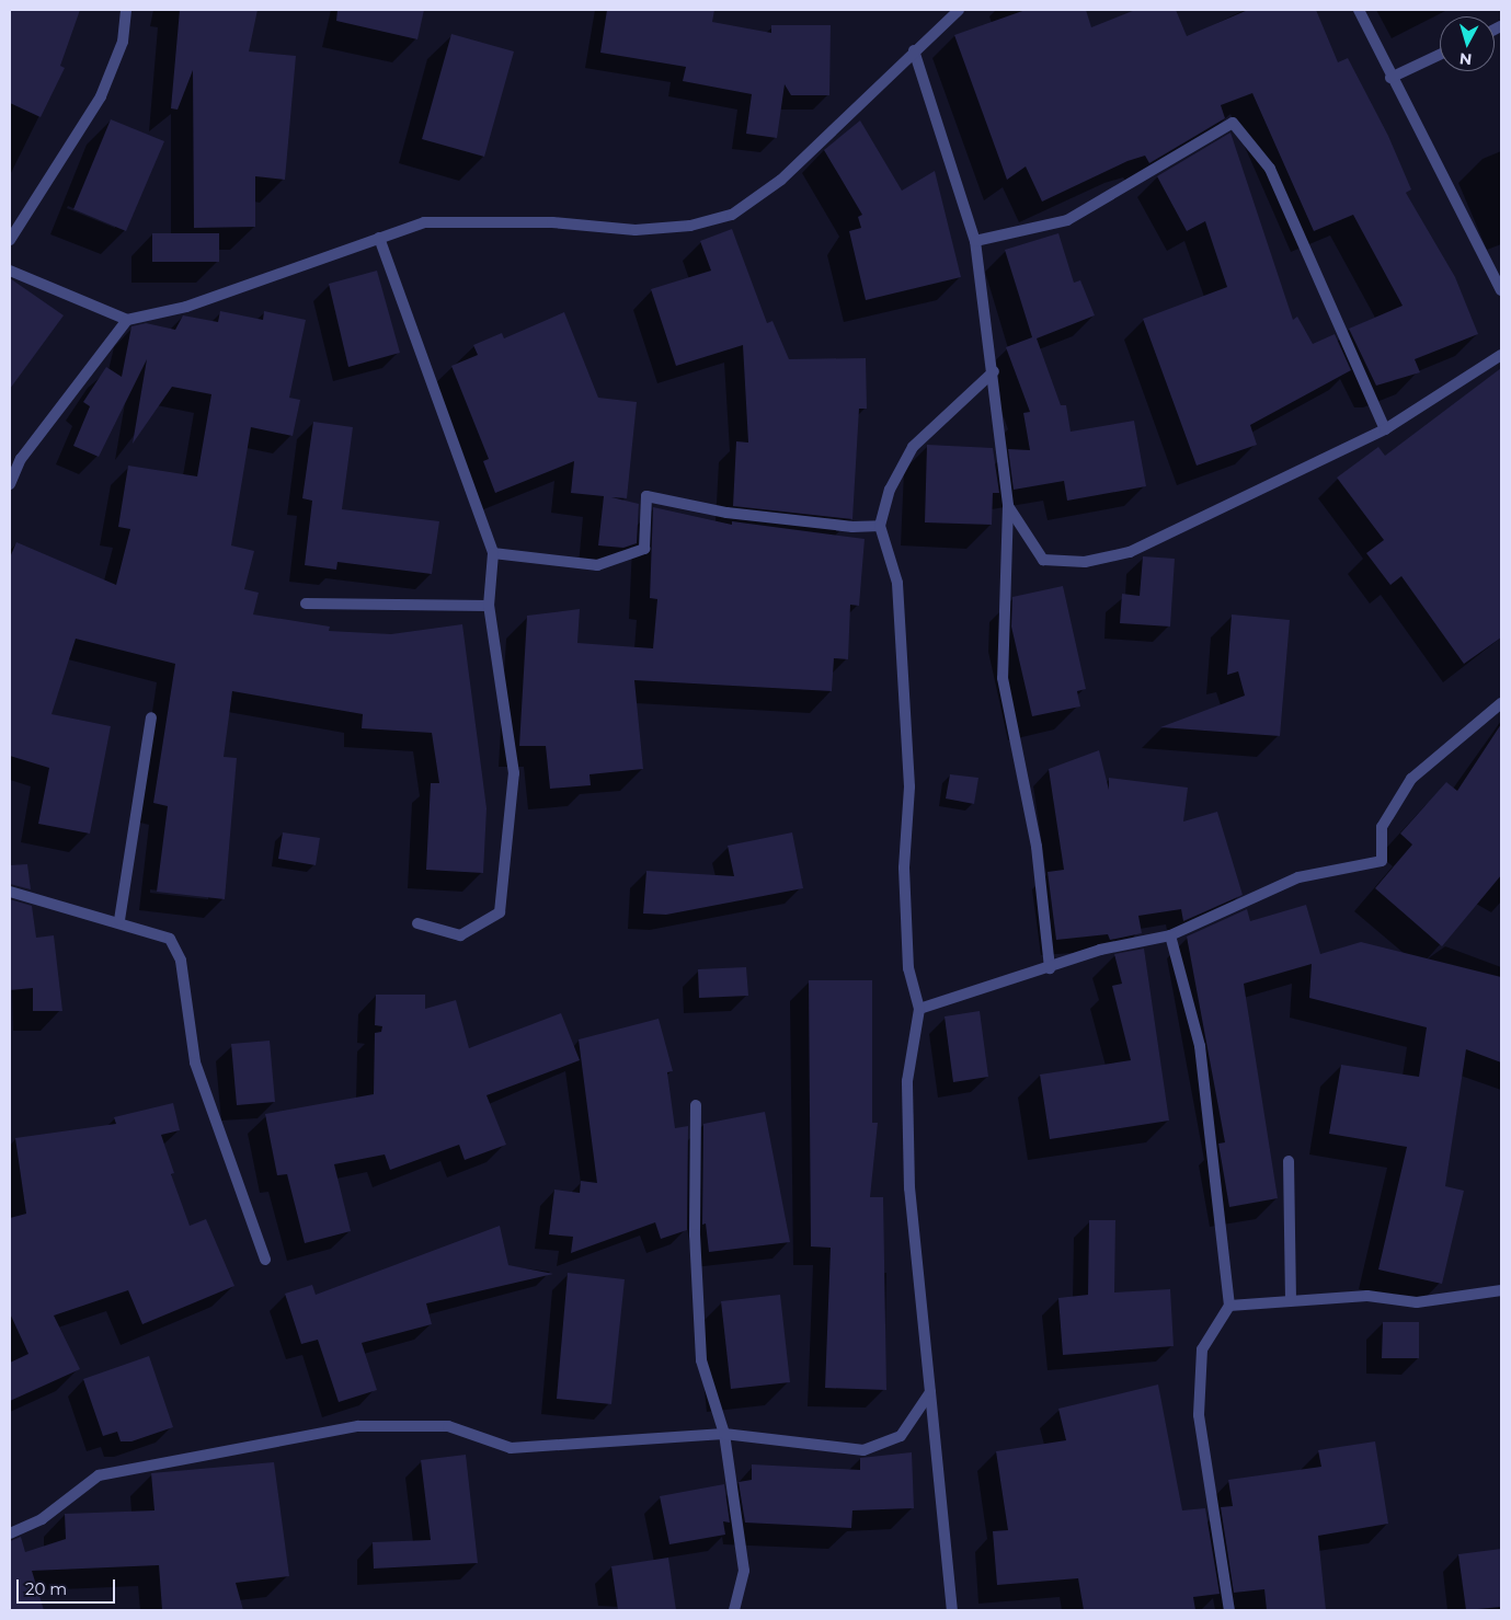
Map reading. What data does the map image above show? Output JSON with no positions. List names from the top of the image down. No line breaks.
{"scale_bar":"20 m","north":"bottom"}
